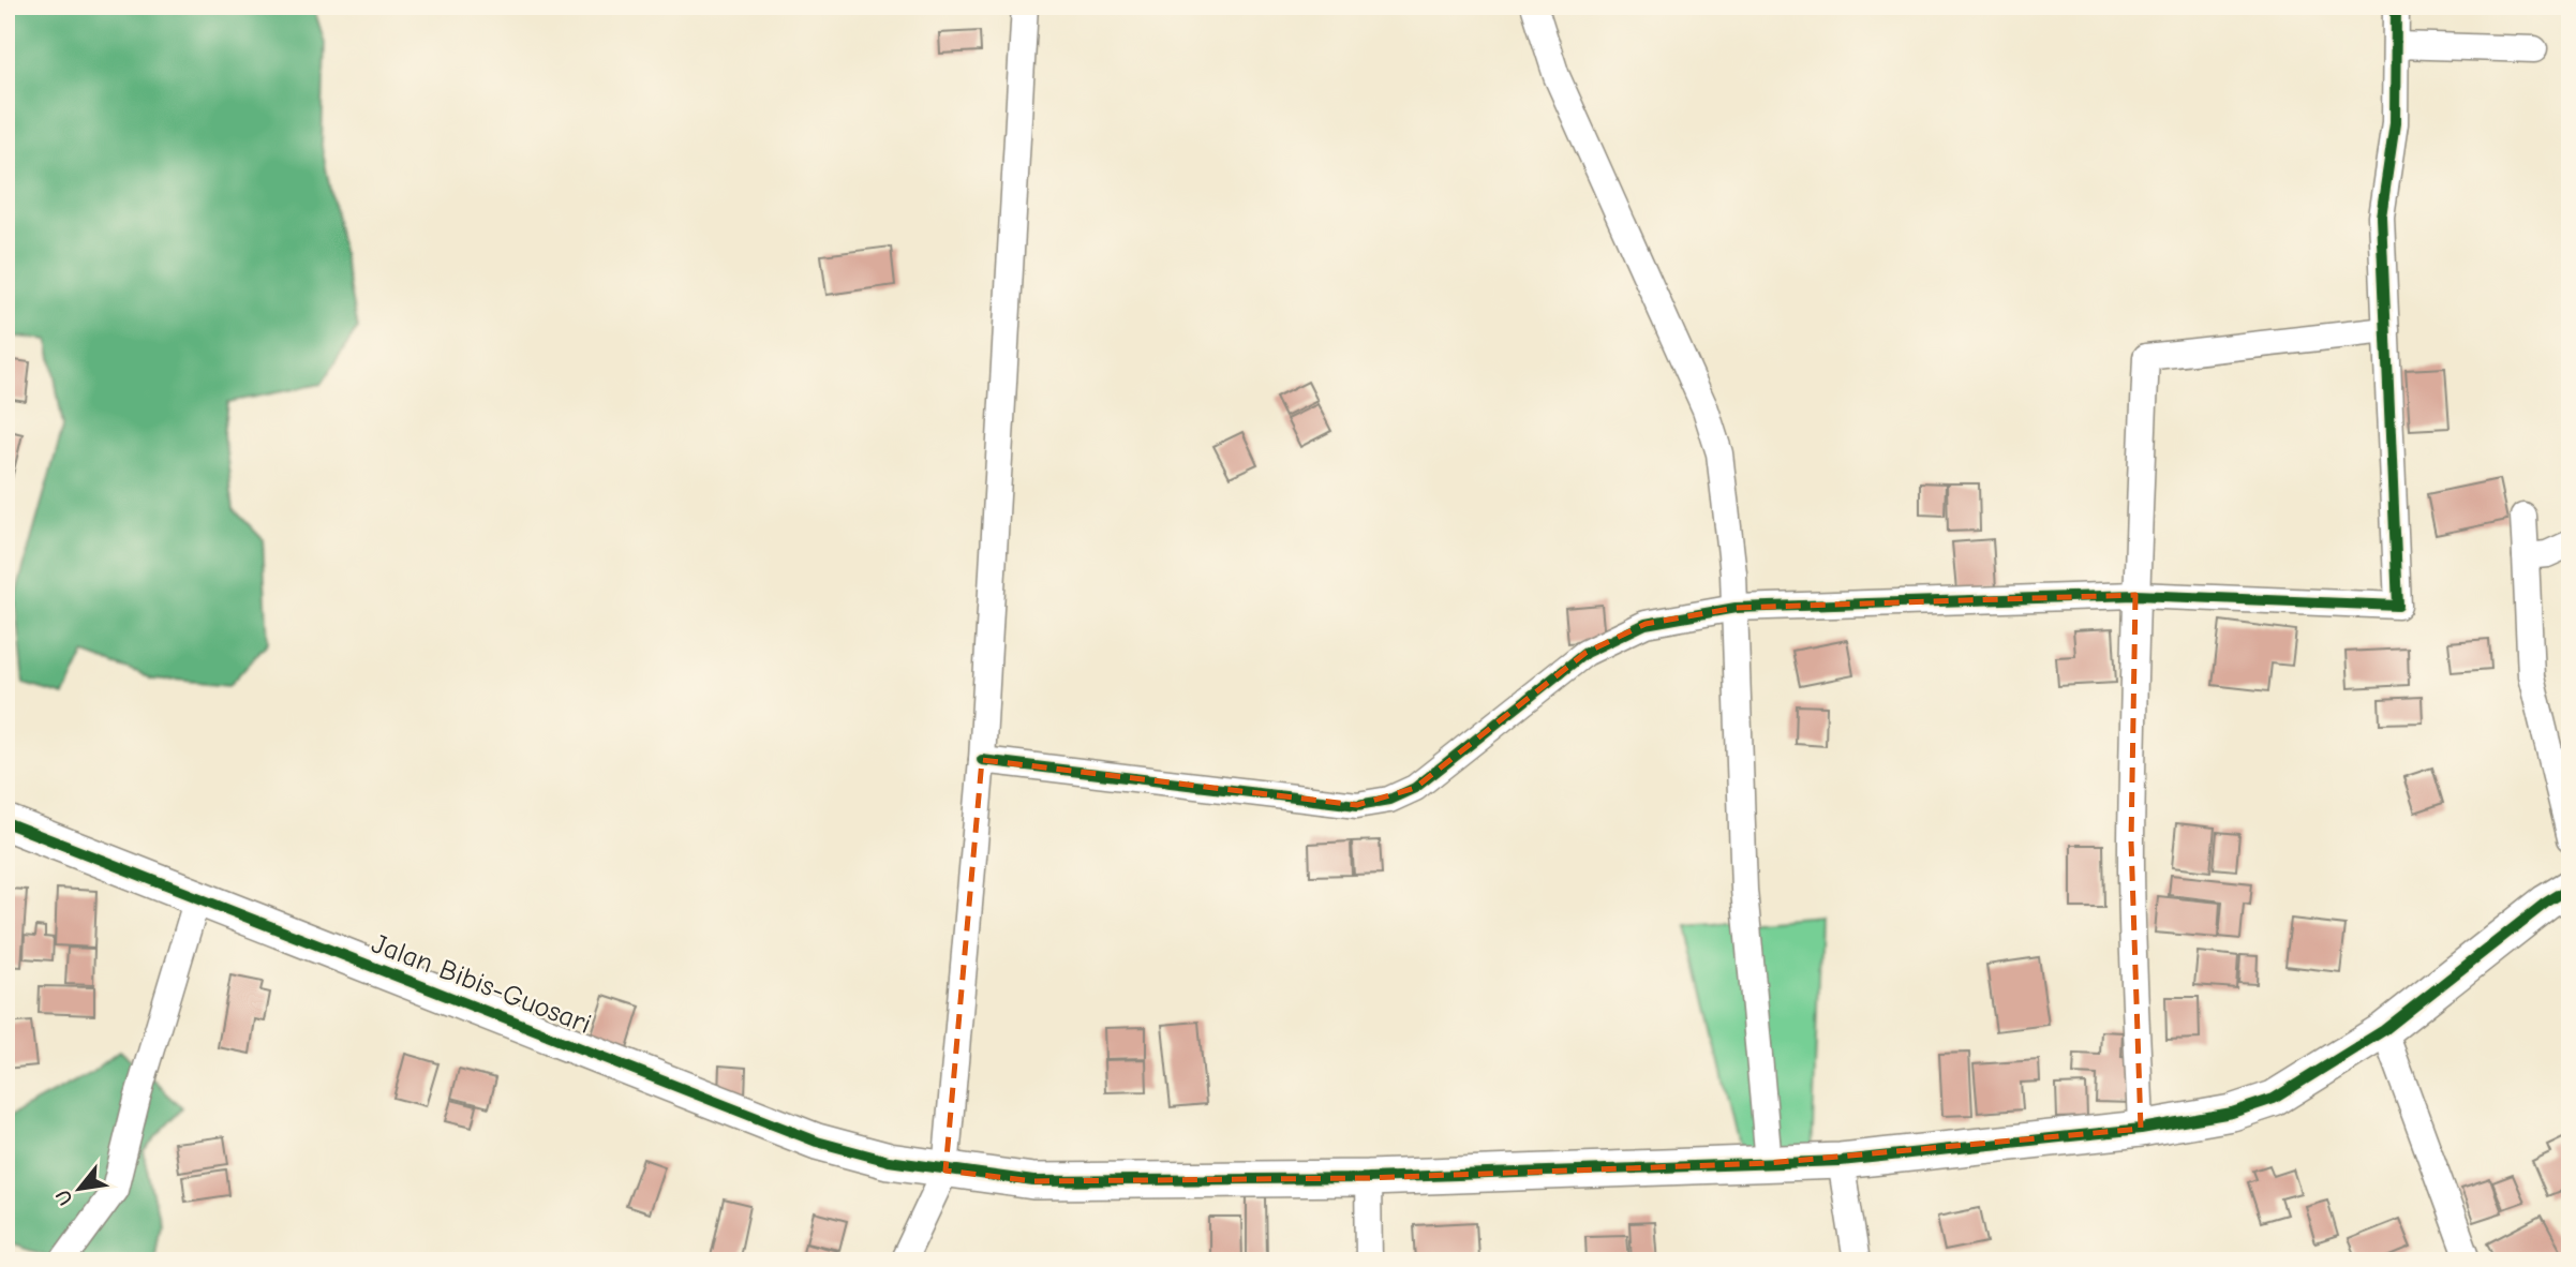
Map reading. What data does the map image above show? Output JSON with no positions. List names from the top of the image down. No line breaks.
{"streets":{"street":["Jalan Bibis-Guosari"]},"north":"bottom left"}
